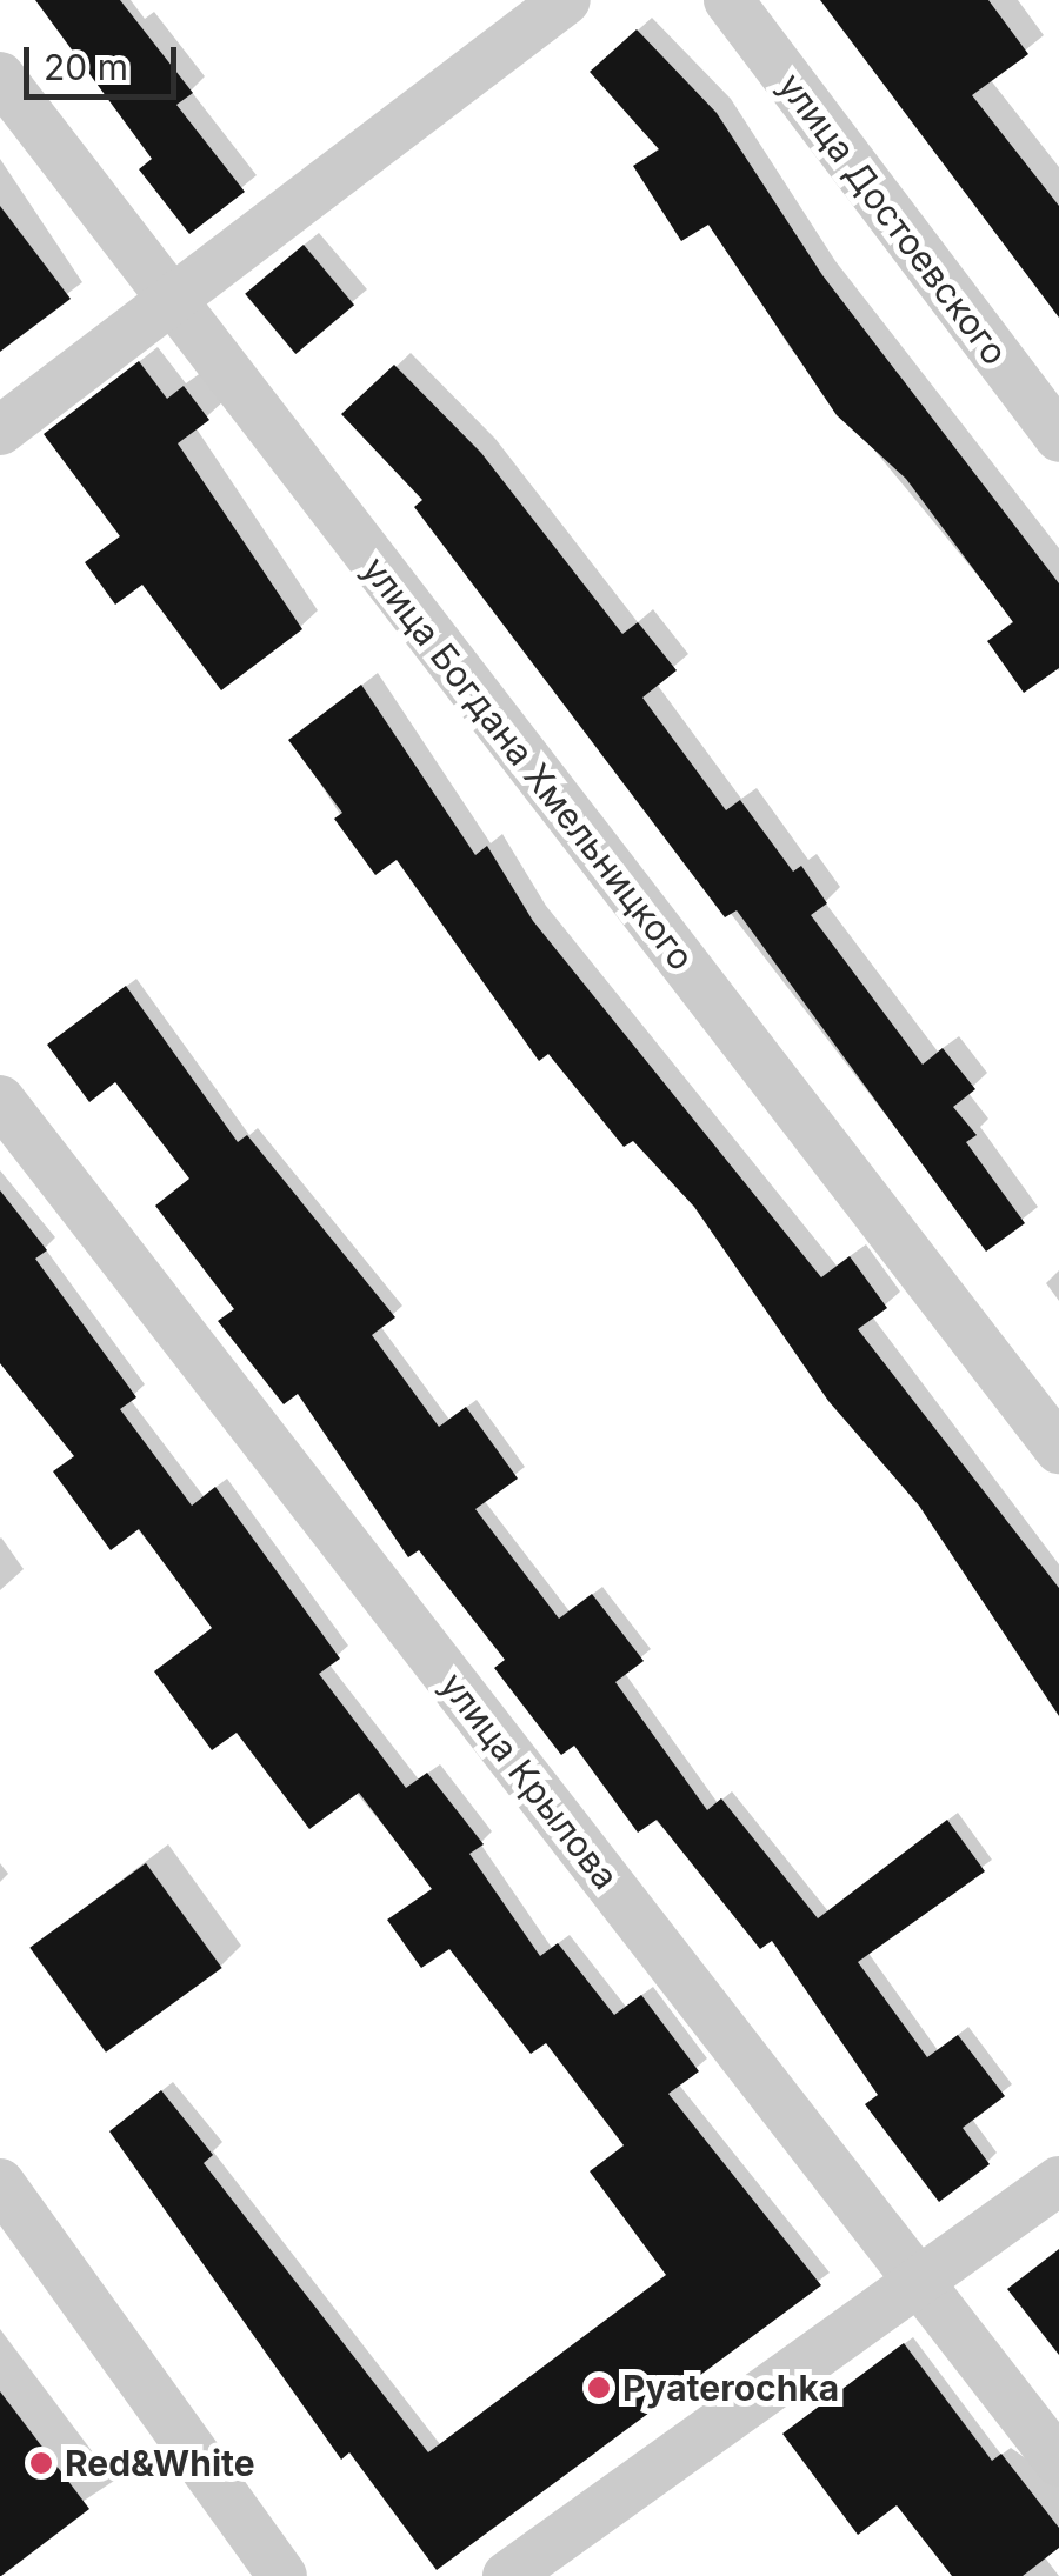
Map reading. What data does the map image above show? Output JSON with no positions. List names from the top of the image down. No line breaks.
{"streets":{"street":["улица Достоевского","улица Богдана Хмельницкого","улица Крылова"]},"places":["Pyaterochka","Red&White"],"scale_bar":"20 m"}
